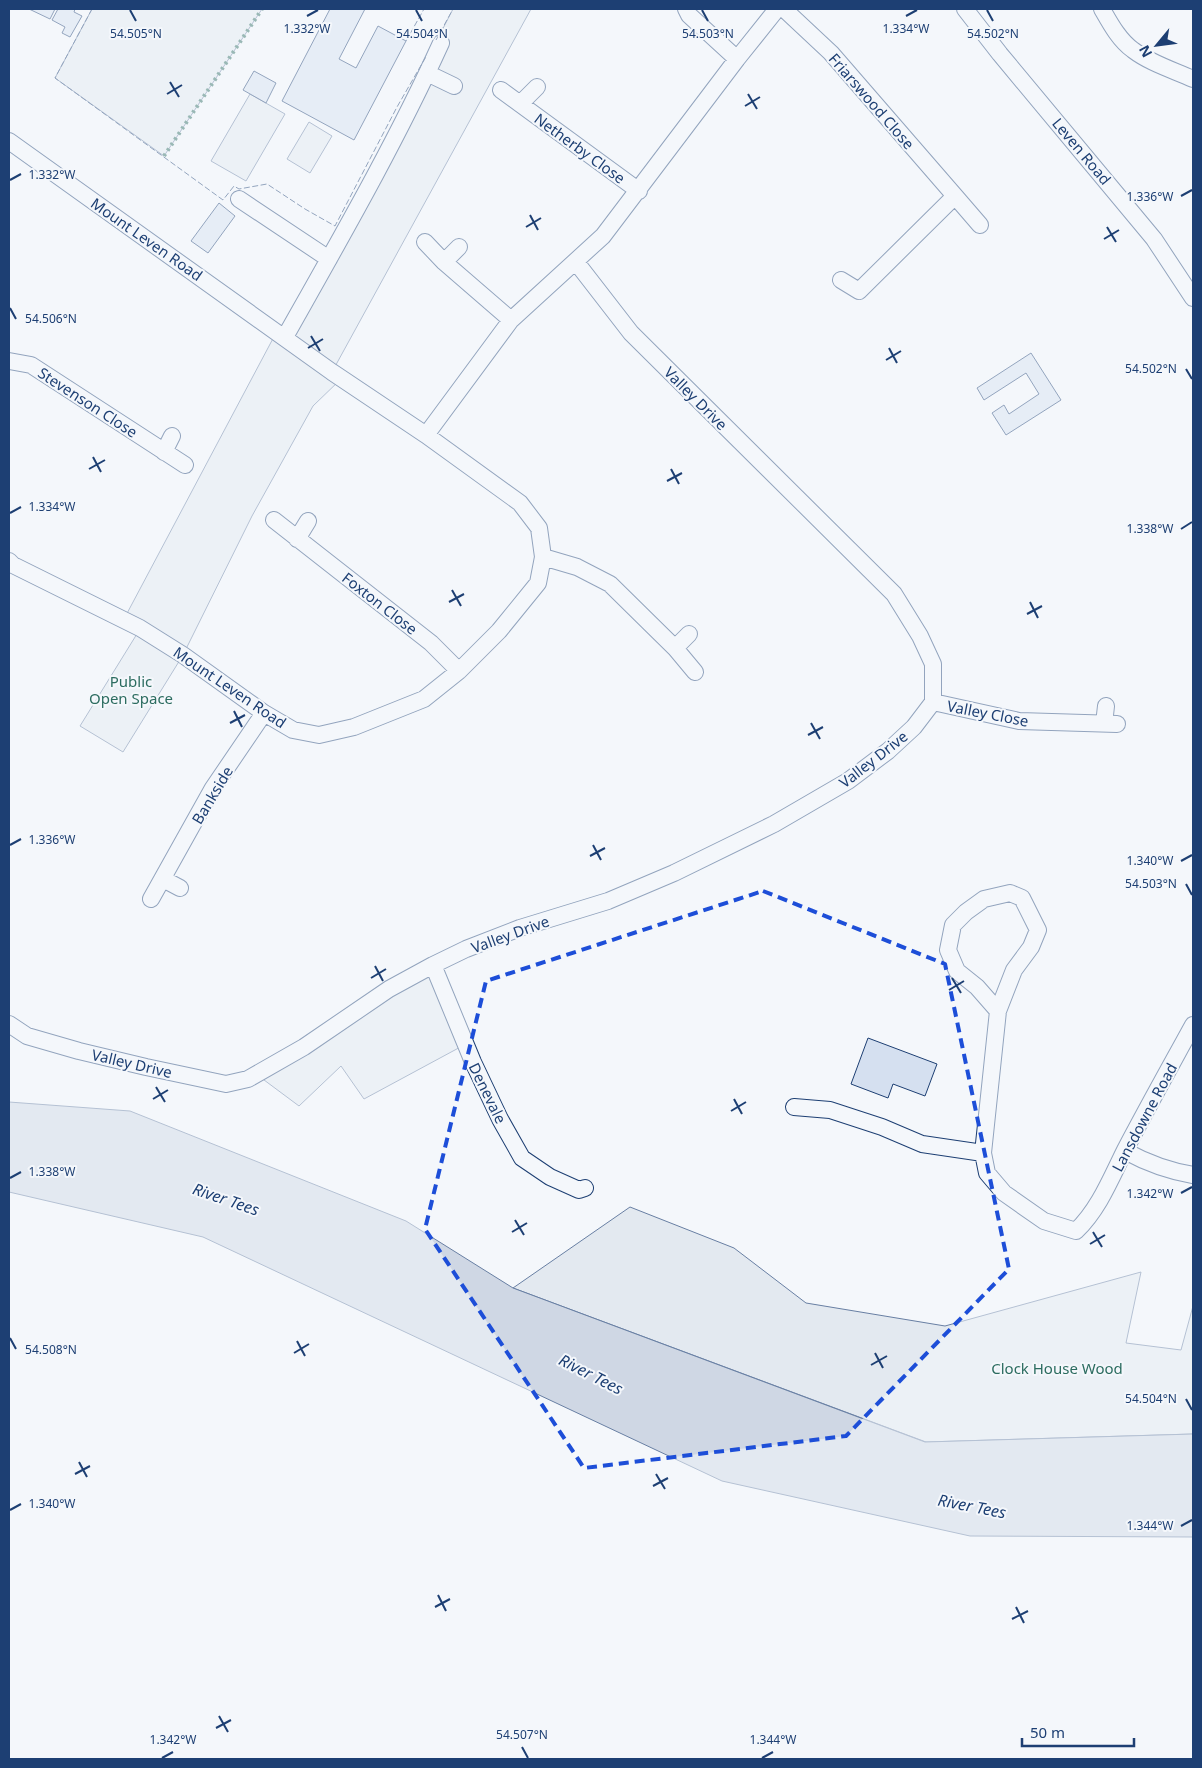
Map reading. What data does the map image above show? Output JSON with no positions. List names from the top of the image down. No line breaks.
{"streets":{"street":["Friarswood Close","Netherby Close","Leven Road","Mount Leven Road","Valley Drive","Stevenson Close","Foxton Close","Valley Close","Bankside","Denevale","Lansdowne Road"]},"crossings":[["Mount Leven Road","Foxton Close"],["Mount Leven Road","Bankside"],["Valley Drive","Valley Close"],["Valley Drive","Denevale"]],"water":["River Tees"],"parks":["Public Open Space","Clock House Wood"],"scale_bar":"50 m","north":"bottom left","coordinates":["1.332°W","1.334°W","54.505°N","54.504°N","54.503°N","54.502°N","1.336°W","54.506°N","1.338°W","1.340°W","1.342°W","54.508°N","1.344°W","54.507°N"]}
